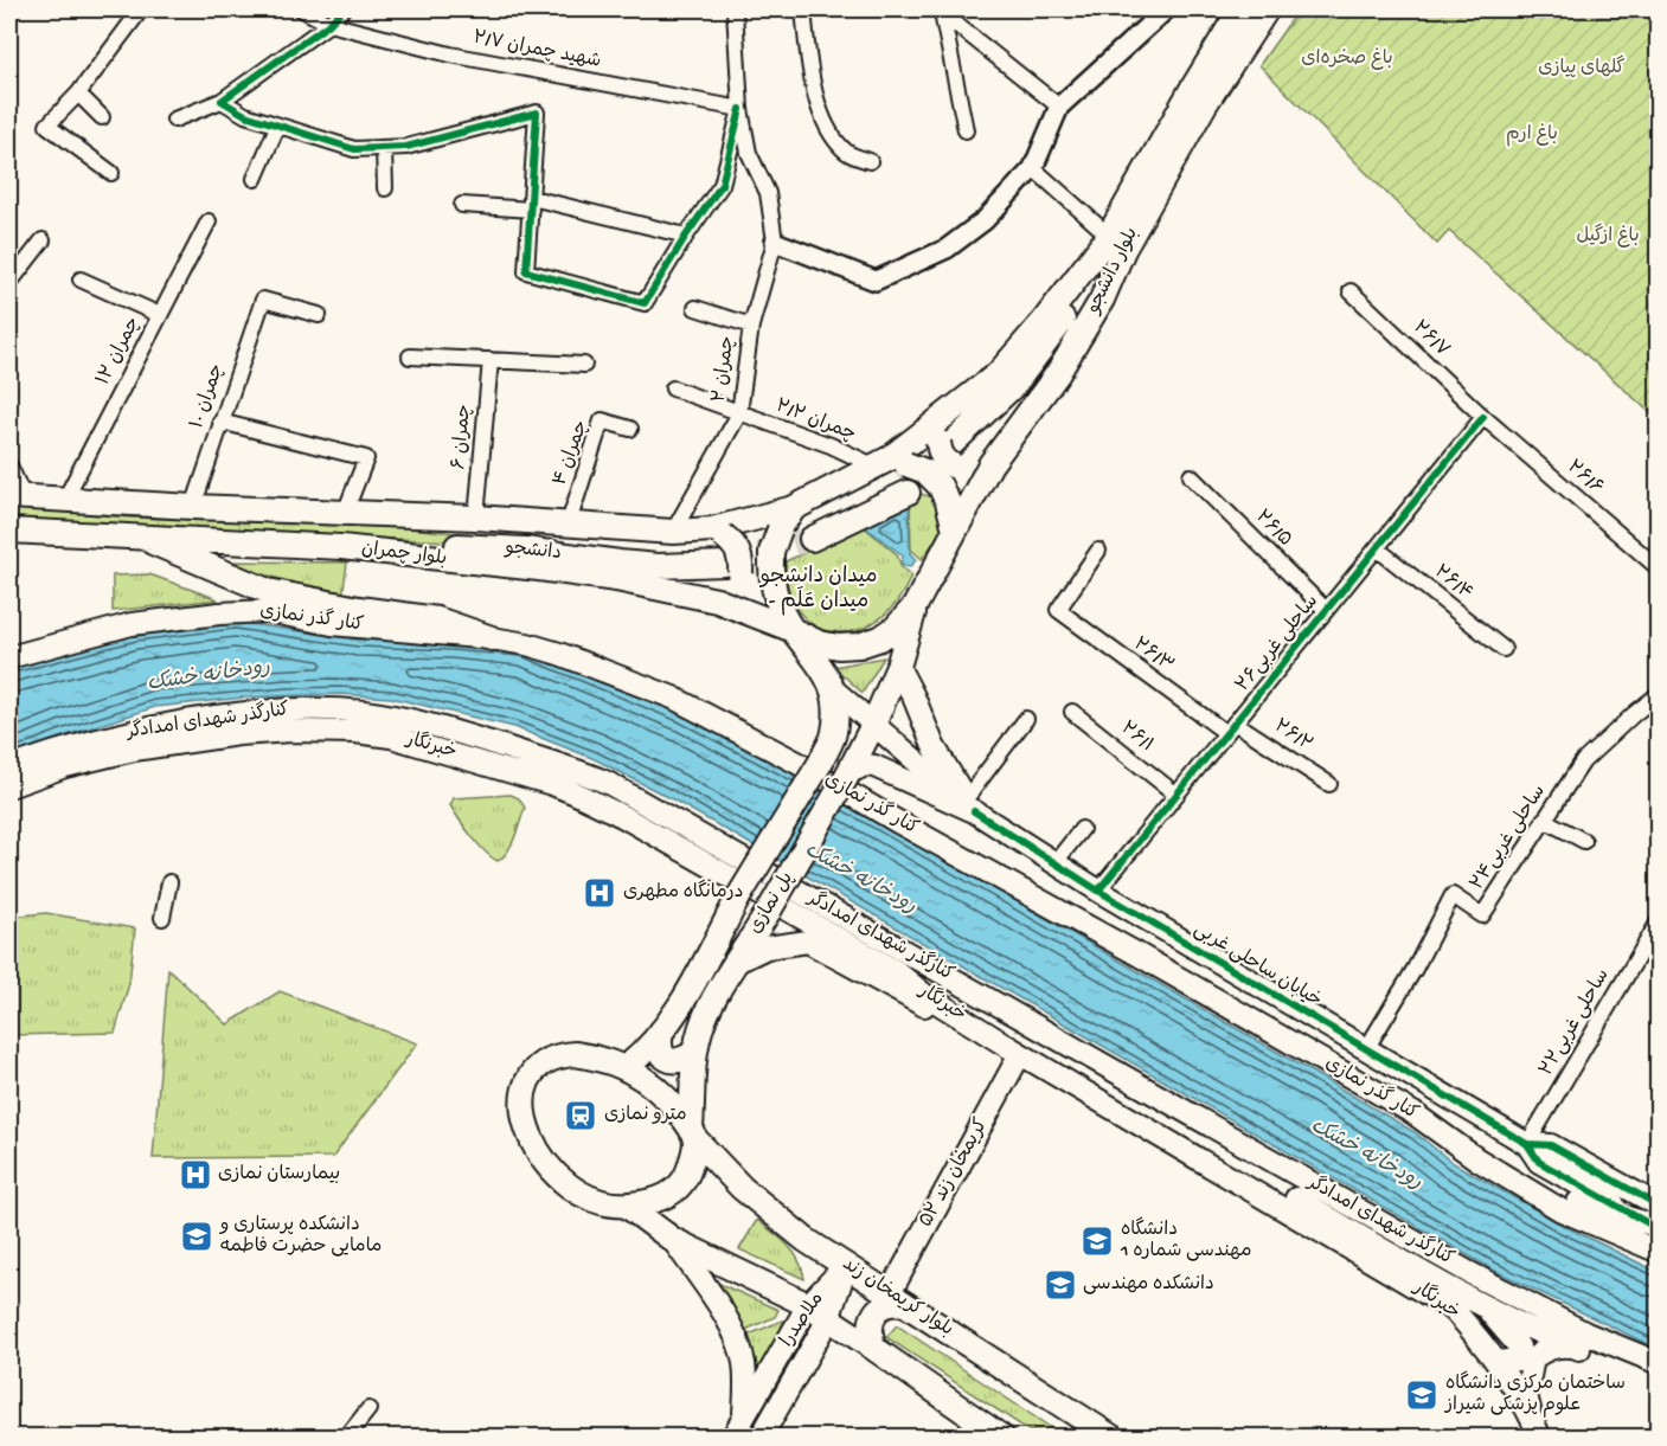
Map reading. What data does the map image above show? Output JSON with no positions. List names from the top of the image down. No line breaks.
{"streets":{"main road":["بلوار دانشجو","دانشجو","بلوار چمران","کنار گذر نمازی","کنارگذر شهدای امدادگر","خبرنگار","پل نمازی","خیابان ساحلی غربی","کریمخان زند ۵۲","بلوار کریمخان زند","ملاصدرا"],"street":["۲/۷ شهید چمران","۲۶/۷","۱۲ چمران","۲ چمران","۱۰ چمران","۲/۲ چمران","۶ چمران","۴ چمران","۲۶/۶","۲۶/۵","۲۶/۴","ساحلی غربی۲۶","۲۶/۳","۲۶/۲","۲۶/۱","ساحلی غربی۲۴","ساحلی غربی۲۲"]},"crossings":[["بلوار دانشجو","۲/۲ چمران"],["بلوار دانشجو","بلوار چمران"],["بلوار دانشجو","پل نمازی"],["۲۶/۷","۲۶/۶"],["۲۶/۷","ساحلی غربی۲۶"],["۱۲ چمران","بلوار چمران"],["۲ چمران","۲/۲ چمران"],["۲ چمران","بلوار چمران"],["۱۰ چمران","بلوار چمران"],["۲/۲ چمران","بلوار چمران"],["۲/۲ چمران","پل نمازی"],["۶ چمران","بلوار چمران"],["۴ چمران","بلوار چمران"],["۲۶/۶","ساحلی غربی۲۶"],["۲۶/۵","ساحلی غربی۲۶"],["دانشجو","بلوار چمران"],["بلوار چمران","پل نمازی"],["۲۶/۴","ساحلی غربی۲۶"],["ساحلی غربی۲۶","۲۶/۳"],["ساحلی غربی۲۶","۲۶/۲"],["ساحلی غربی۲۶","۲۶/۱"],["ساحلی غربی۲۶","خیابان ساحلی غربی"],["۲۶/۳","۲۶/۲"],["خبرنگار","کریمخان زند ۵۲"],["ساحلی غربی۲۴","خیابان ساحلی غربی"],["پل نمازی","بلوار کریمخان زند"],["خیابان ساحلی غربی","ساحلی غربی۲۲"],["کریمخان زند ۵۲","بلوار کریمخان زند"],["بلوار کریمخان زند","ملاصدرا"]],"districts":["میدان دانشجو - میدان عَلَم"],"water":["رودخانه خشک"],"parks":["باغ صخره‌ای","گلهای پیازی","باغ ارم","باغ ازگیل"],"places":{"hospital":["درمانگاه مطهری","بیمارستان نمازی"],"station":["مترو نمازی"],"school or university":["دانشکده پرستاری و مامایی حضرت فاطمه","دانشگاه مهندسی شماره 1","دانشکده مهندسی","ساختمان مرکزی دانشگاه علوم پزشکی شیراز"]}}
